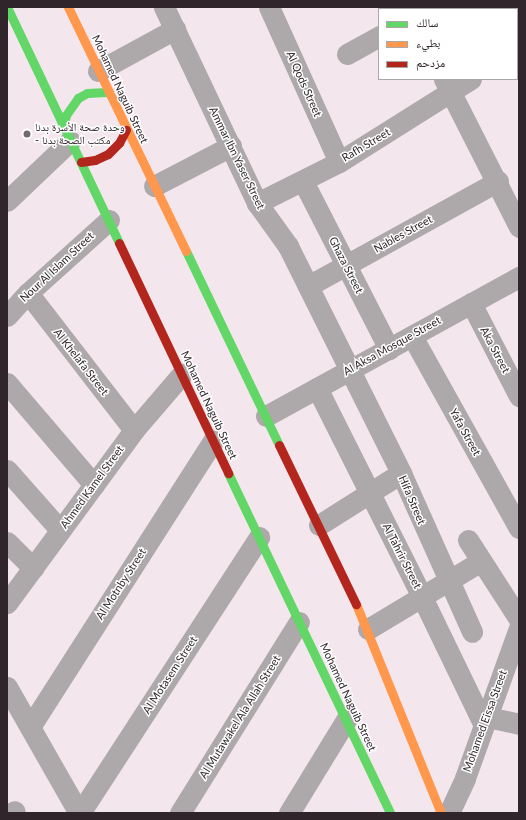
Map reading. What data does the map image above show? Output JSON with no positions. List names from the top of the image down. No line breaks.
{"streets":{"main road":["Mohamed Naguib Street"],"street":["Al Qods Street","Rafh Street","Ammar Ibn Yaser Street","Nables Street","Ghaza Street","Nour Al Islam Street","Al Aksa Mosque Street","Aka Street","Al Khelafa Street","Yafa Street","Ahmed Kamel Street","Hifa Street","Al Tahrir Street","Al Motnby Street","Al Motasem Street","Al Mutawakel Ala Allah Street","Mohamed Eissa Street"]},"crossings":[["Al Qods Street","Rafh Street"],["Mohamed Naguib Street","Nour Al Islam Street"],["Mohamed Naguib Street","Al Aksa Mosque Street"],["Mohamed Naguib Street","Ahmed Kamel Street"],["Mohamed Naguib Street","Al Motnby Street"],["Mohamed Naguib Street","Al Motasem Street"],["Mohamed Naguib Street","Al Mutawakel Ala Allah Street"],["Rafh Street","Ammar Ibn Yaser Street"],["Rafh Street","Ghaza Street"],["Ammar Ibn Yaser Street","Nables Street"],["Ammar Ibn Yaser Street","Al Aksa Mosque Street"],["Ammar Ibn Yaser Street","Hifa Street"],["Nables Street","Ghaza Street"],["Ghaza Street","Al Aksa Mosque Street"],["Nour Al Islam Street","Al Khelafa Street"],["Al Aksa Mosque Street","Aka Street"],["Al Aksa Mosque Street","Yafa Street"],["Al Aksa Mosque Street","Hifa Street"],["Al Aksa Mosque Street","Al Tahrir Street"],["Al Khelafa Street","Ahmed Kamel Street"],["Al Tahrir Street","Mohamed Eissa Street"]],"places":["وحدة صحة الأسرة بدنا - مكتب الصحة بدنا"],"legend":["سالك","بطيء","مزدحم"]}
